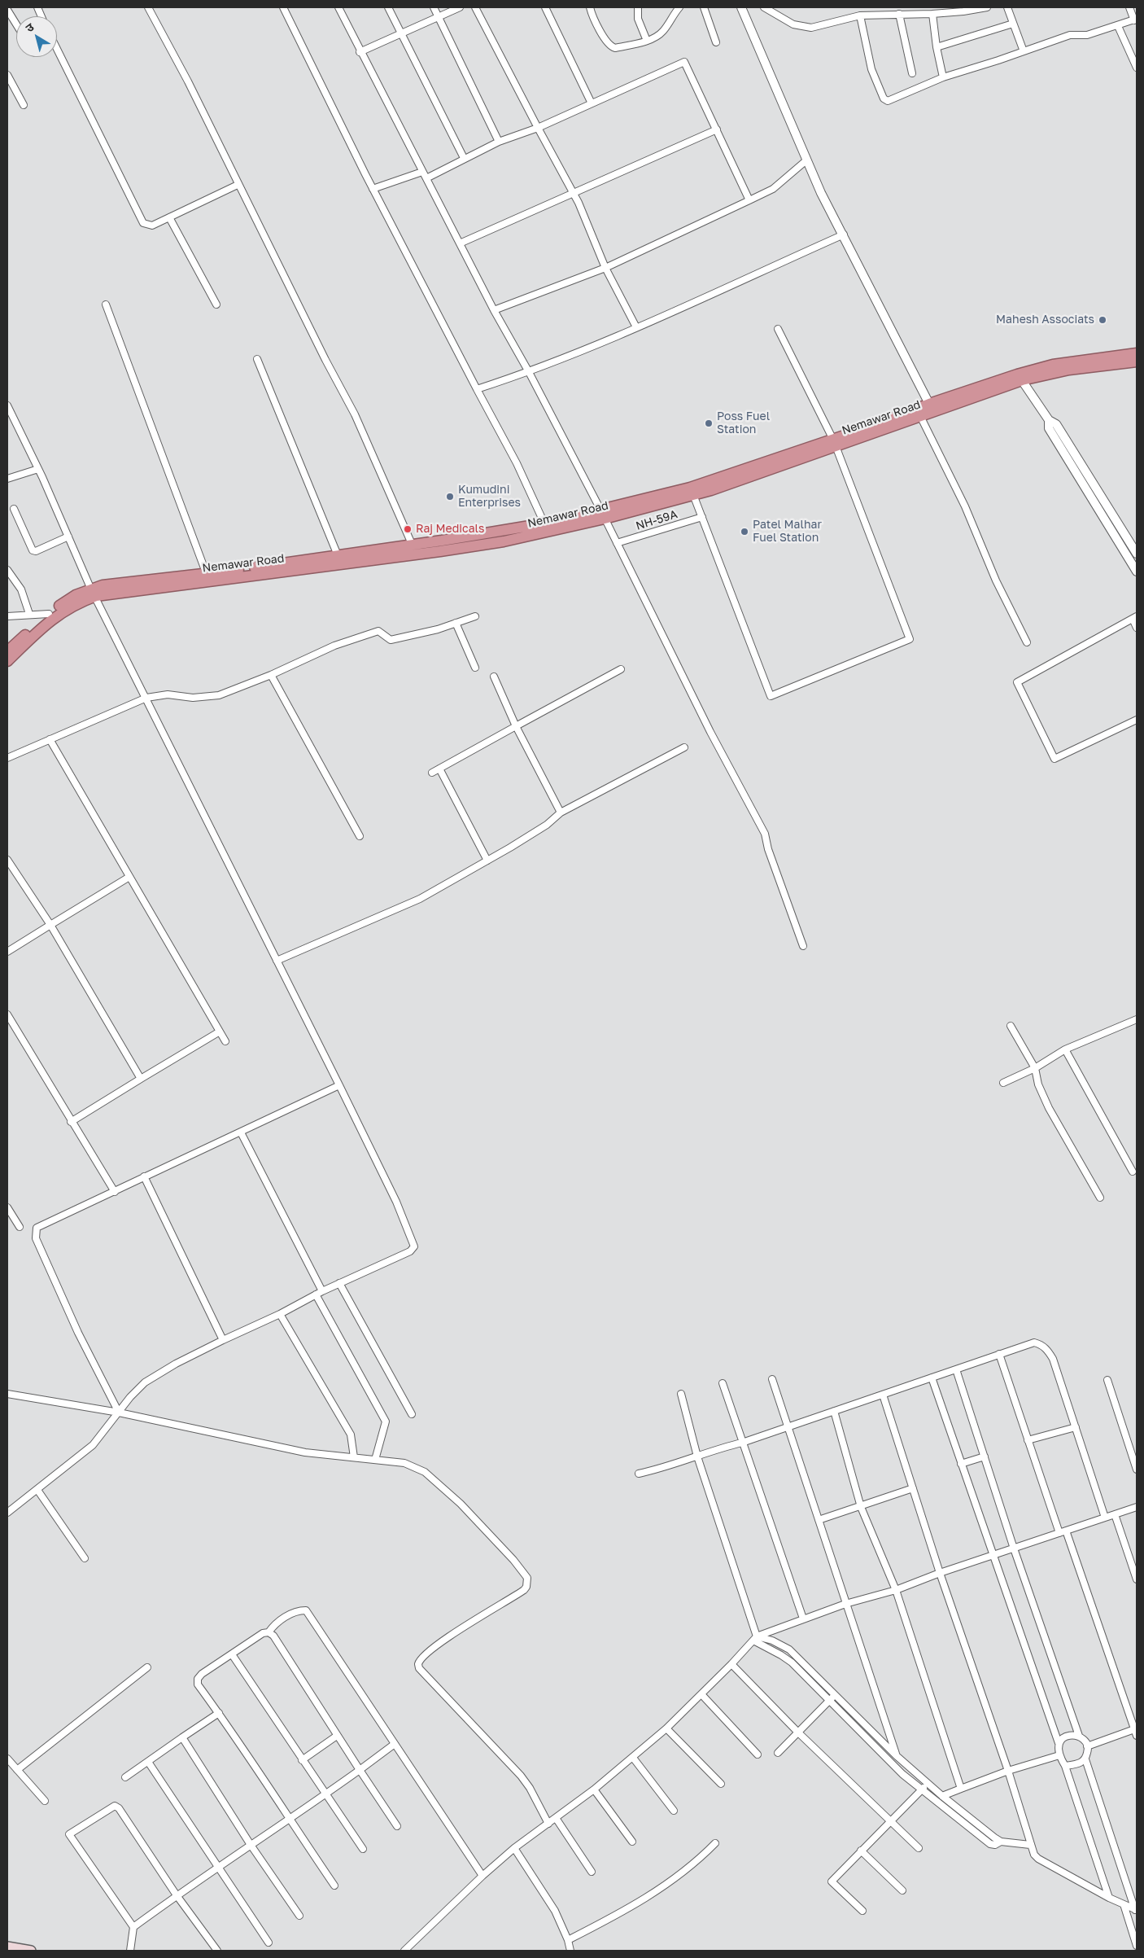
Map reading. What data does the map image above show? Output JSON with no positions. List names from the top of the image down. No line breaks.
{"streets":{"highway":["Nemawar Road"],"street":["NH-59A"]},"places":["Mahesh Associats","Poss Fuel Station","Kumudini Enterprises","Raj Medicals","Patel Malhar Fuel Station"],"north":"top left"}
